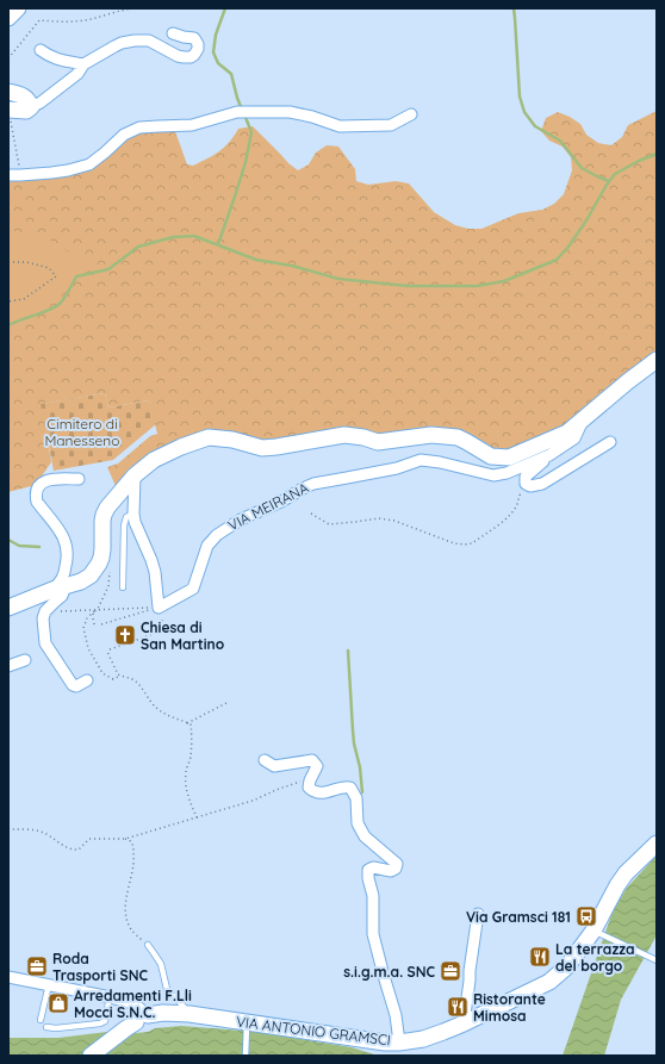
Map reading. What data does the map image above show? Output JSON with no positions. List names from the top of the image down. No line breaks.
{"streets":{"street":["VIA MEIRANA","VIA ANTONIO GRAMSCI"]},"parks":["Cimitero di Manesseno"],"places":{"church":["Chiesa di San Martino"],"bus stop":["Via Gramsci 181"],"restaurant":["La terrazza del borgo","Ristorante Mimosa"],"office":["Roda Trasporti SNC","s.i.g.m.a. SNC"],"shop":["Arredamenti F.Lli Mocci S.N.C."]}}
